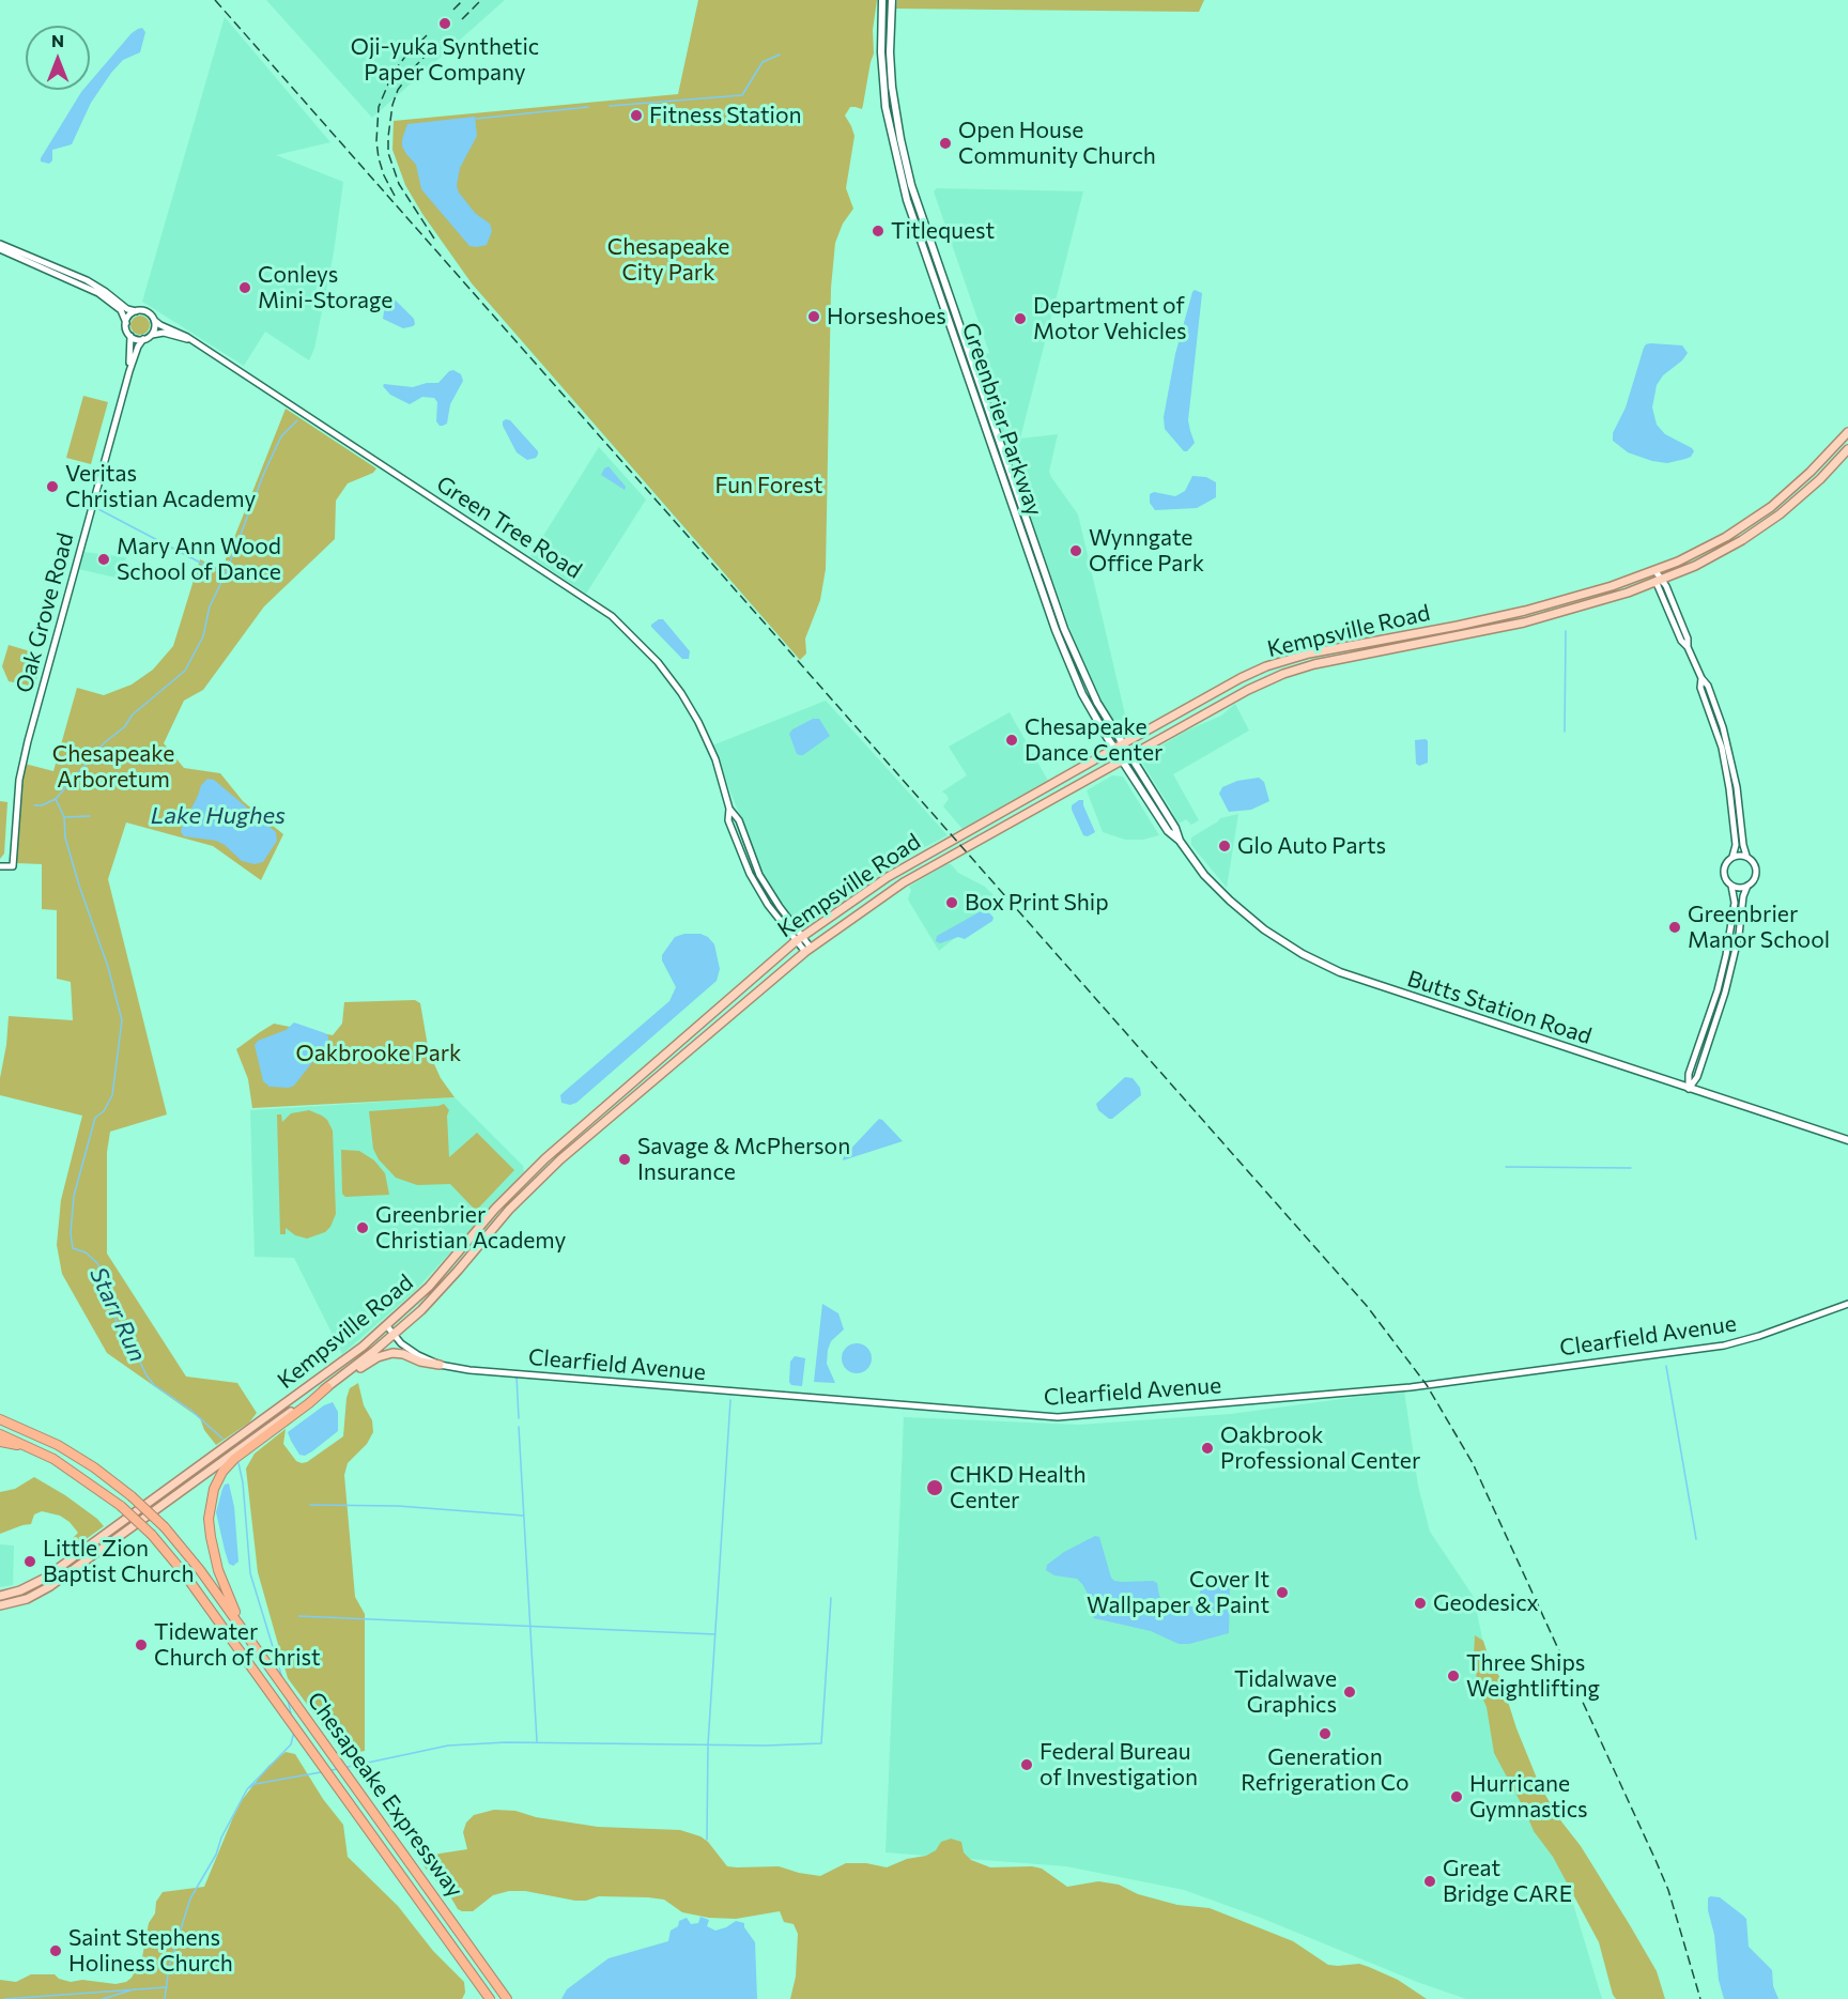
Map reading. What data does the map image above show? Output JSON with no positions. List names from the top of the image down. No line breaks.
{"streets":{"highway":["Chesapeake Expressway"],"main road":["Greenbrier Parkway","Kempsville Road","Butts Station Road"],"street":["Green Tree Road","Oak Grove Road","Clearfield Avenue"]},"crossings":[["Greenbrier Parkway","Kempsville Road"],["Greenbrier Parkway","Butts Station Road"],["Green Tree Road","Oak Grove Road"],["Green Tree Road","Kempsville Road"],["Kempsville Road","Butts Station Road"],["Kempsville Road","Clearfield Avenue"]],"water":["Lake Hughes","Starr Run"],"parks":["Chesapeake City Park","Fun Forest","Chesapeake Arboretum","Oakbrooke Park"],"places":["Oji-yuka Synthetic Paper Company","Fitness Station","Open House Community Church","Titlequest","Conleys Mini-Storage","Horseshoes","Department of Motor Vehicles","Veritas Christian Academy","Wynngate Office Park","Mary Ann Wood School of Dance","Chesapeake Dance Center","Glo Auto Parts","Box Print Ship","Greenbrier Manor School","Savage & McPherson Insurance","Greenbrier Christian Academy","Oakbrook Professional Center","CHKD Health Center","Little Zion Baptist Church","Cover It Wallpaper & Paint","Geodesicx","Tidewater Church of Christ","Three Ships Weightlifting","Tidalwave Graphics","Generation Refrigeration Co","Federal Bureau of Investigation","Hurricane Gymnastics","Great Bridge CARE","Saint Stephens Holiness Church"],"north":"top"}
